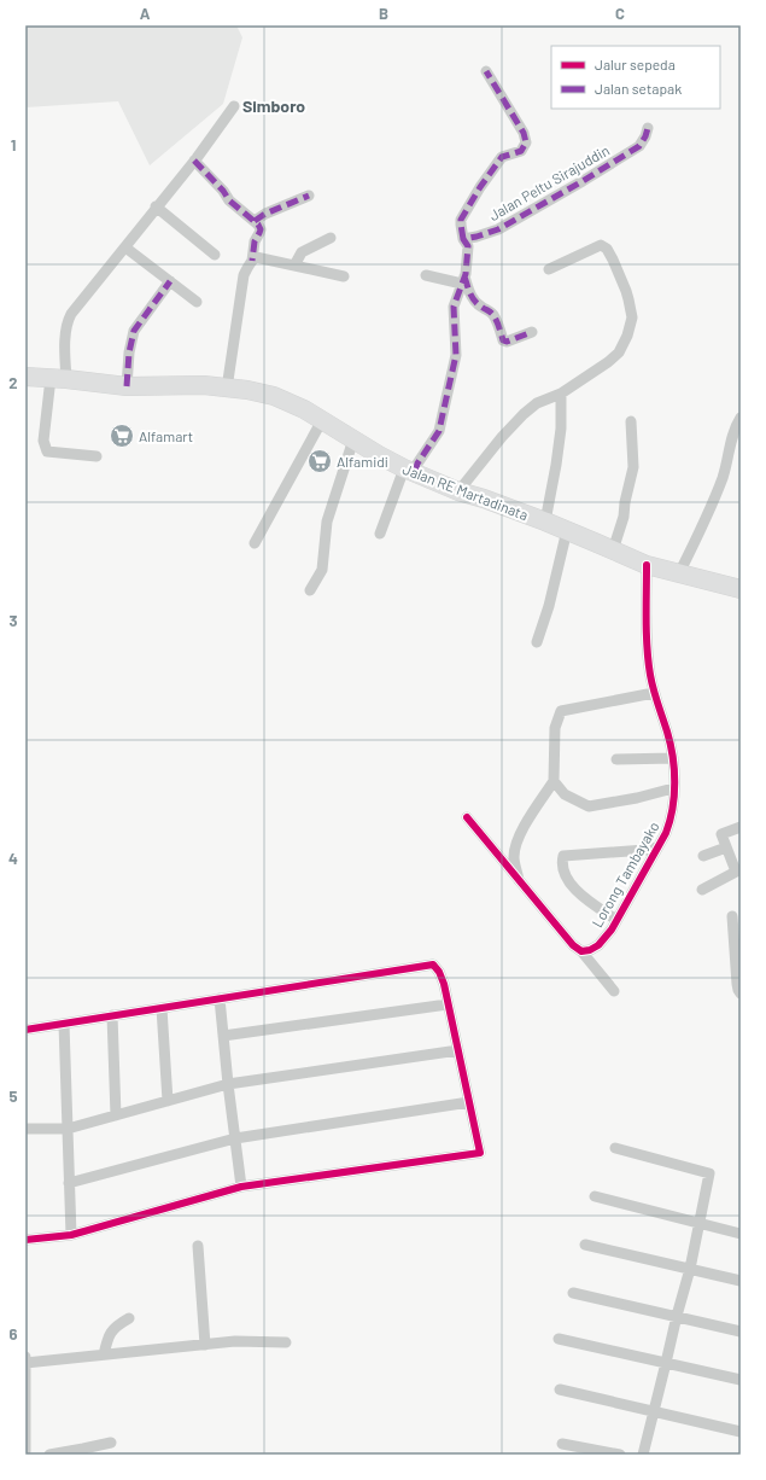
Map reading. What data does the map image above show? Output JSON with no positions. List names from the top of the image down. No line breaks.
{"streets":{"highway":["Jalan RE Martadinata"],"street":["Jalan Peltu Sirajuddin","Lorong Tambayako"]},"crossings":[["Jalan RE Martadinata","Lorong Tambayako"]],"districts":["Simboro"],"places":{"supermarket":["Alfamart","Alfamidi"]},"legend":["Jalur sepeda","Jalan setapak"],"grid":{"columns":["A","B","C"],"rows":["1","2","3","4","5","6"]}}
